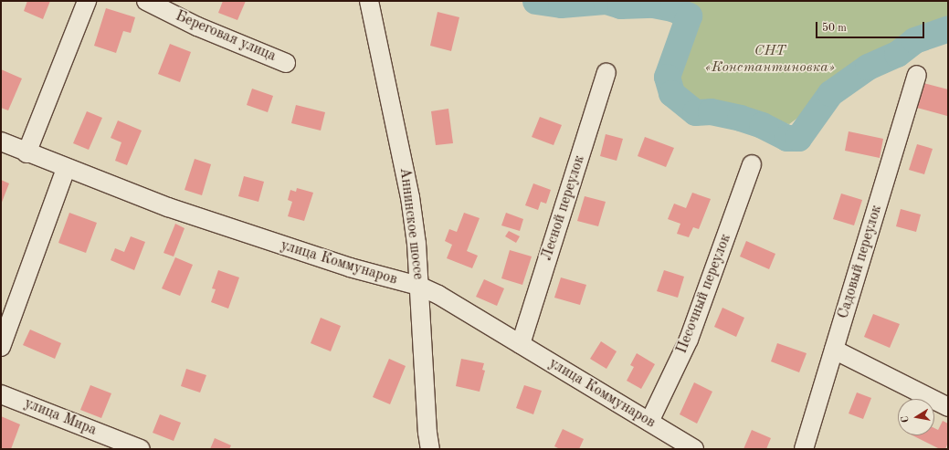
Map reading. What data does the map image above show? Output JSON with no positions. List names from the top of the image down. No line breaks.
{"streets":{"street":["Береговая улица","Лесной переулок","Аннинское шоссе","Садовый переулок","улица Коммунаров","Песочный переулок","улица Мира"]},"crossings":[["Лесной переулок","улица Коммунаров"],["Аннинское шоссе","улица Коммунаров"],["улица Коммунаров","Песочный переулок"]],"parks":["СНТ «Константиновка»"],"scale_bar":"50 m","north":"left"}
